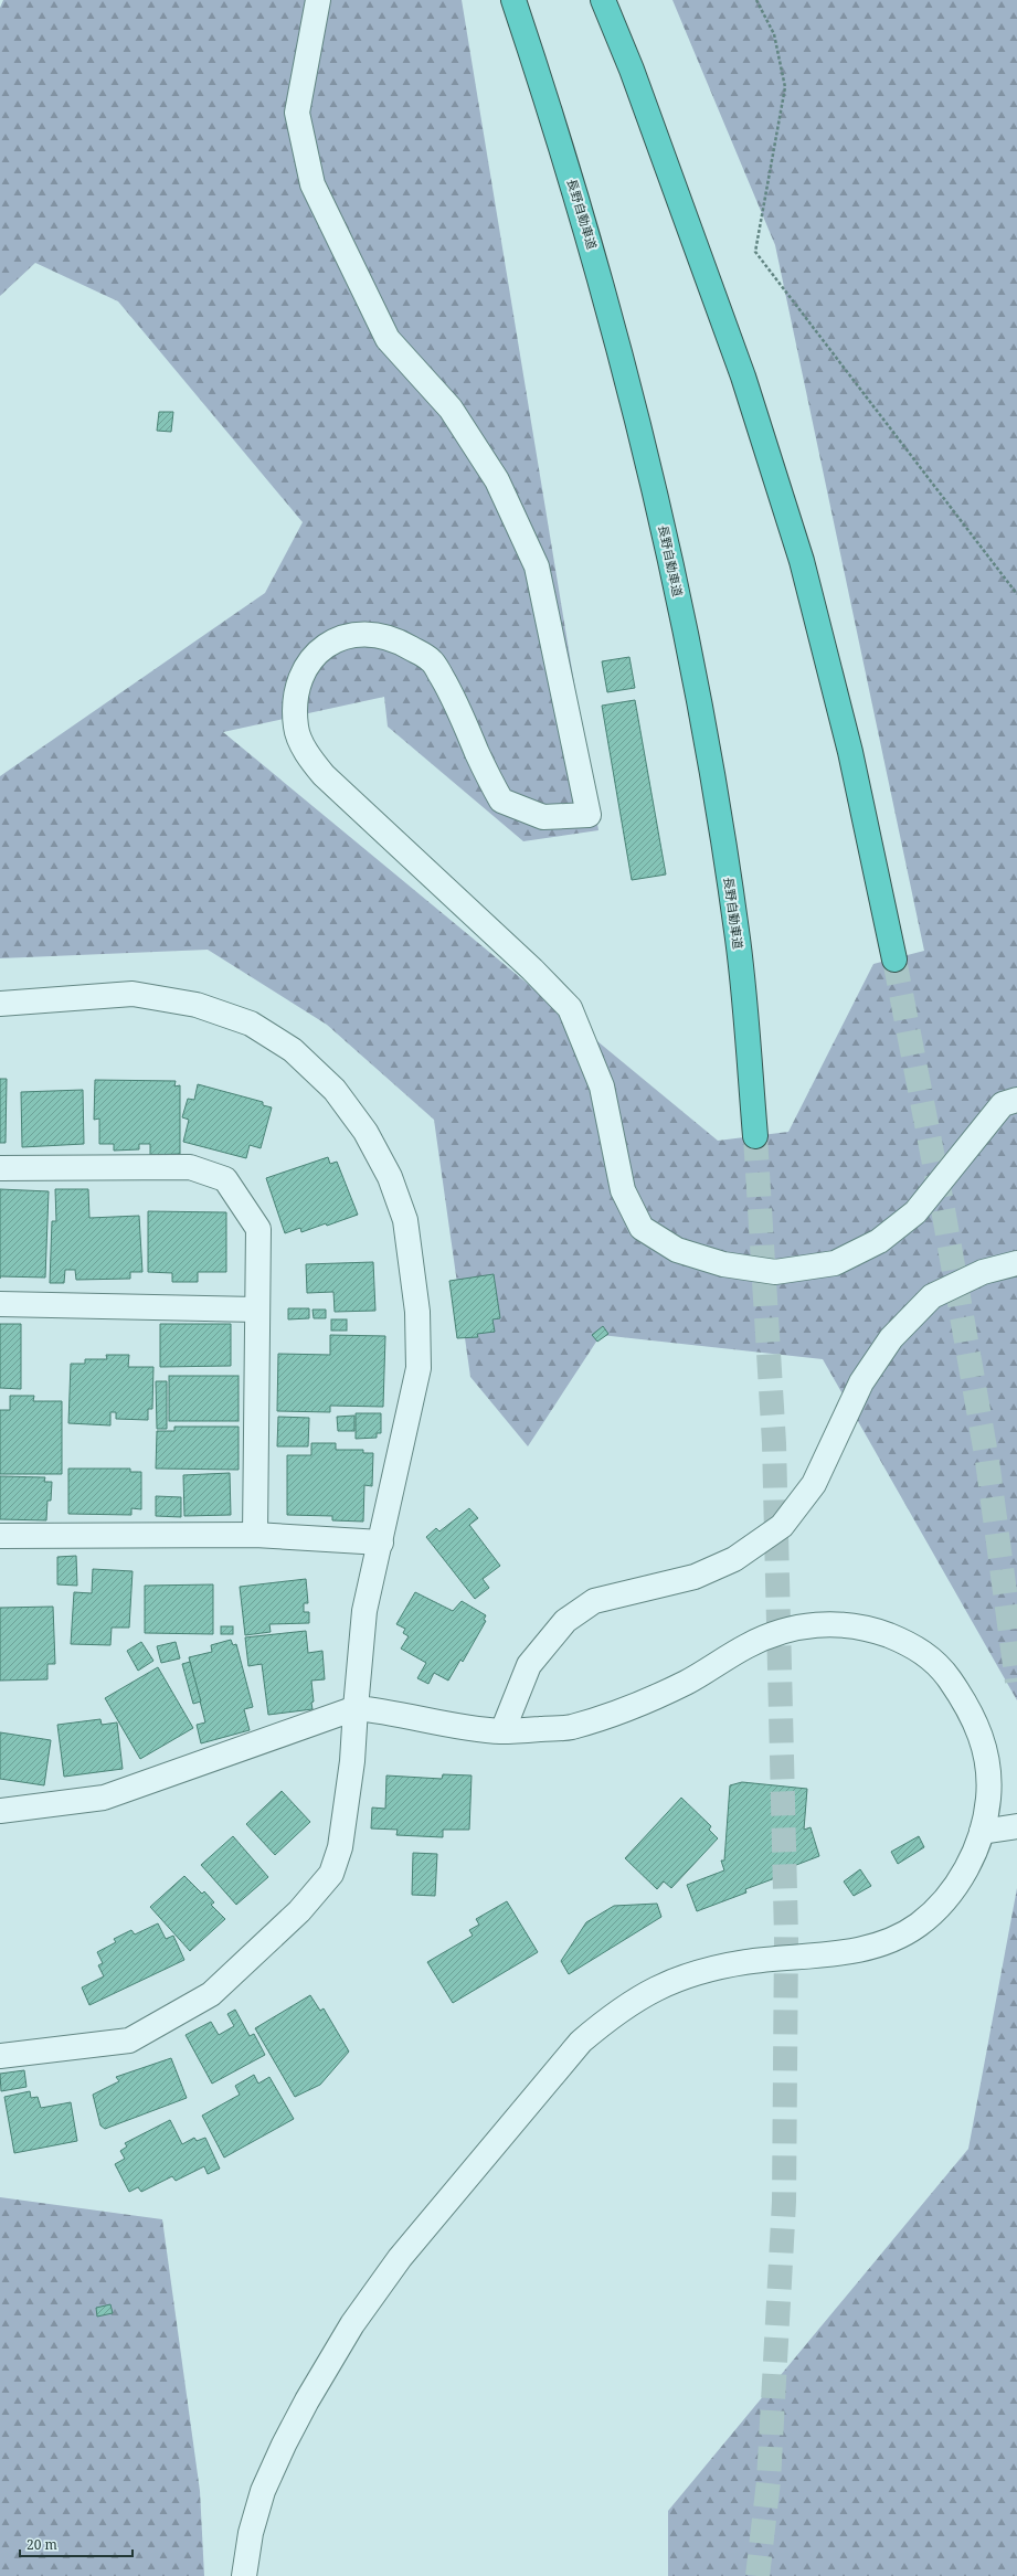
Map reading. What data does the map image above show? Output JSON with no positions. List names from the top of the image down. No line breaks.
{"streets":{"highway":["長野自動車道"]},"scale_bar":"20 m"}
